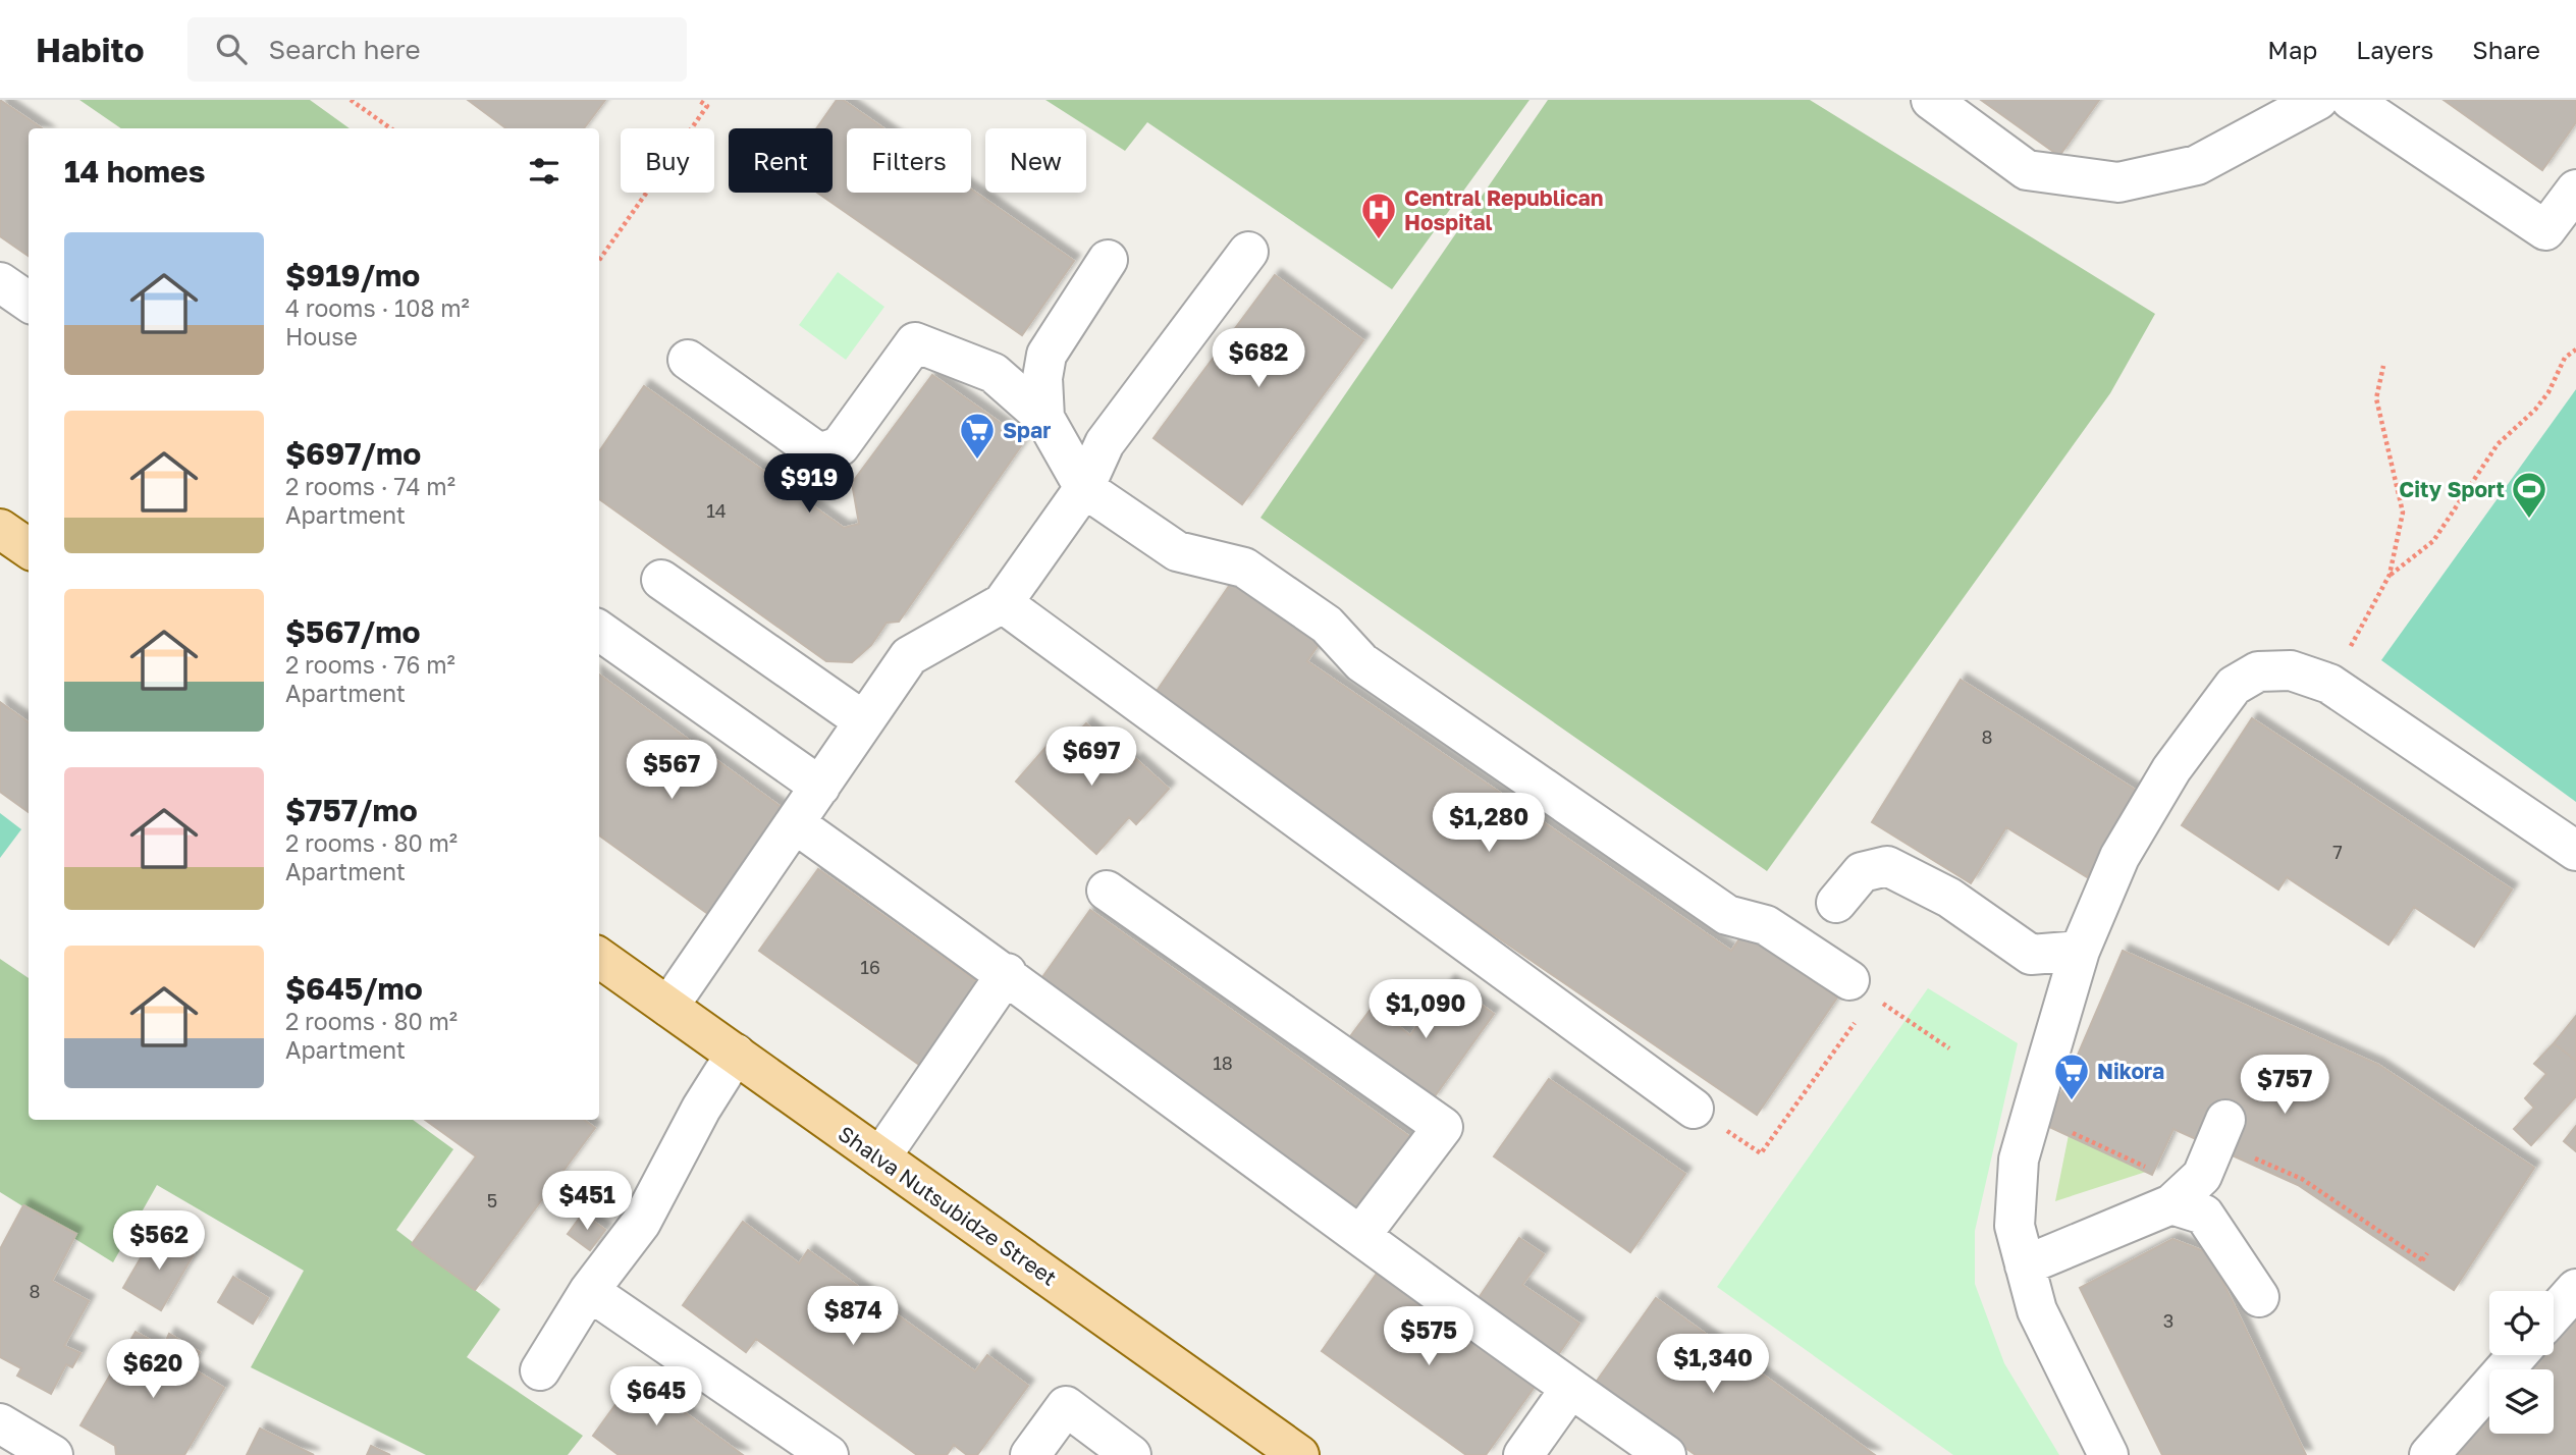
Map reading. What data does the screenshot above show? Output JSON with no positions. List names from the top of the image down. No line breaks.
{"streets":{"main road":["Shalva Nutsubidze Street"]},"places":{"hospital":["Central Republican Hospital"],"supermarket":["Spar","Nikora"],"sports":["City Sport"]},"house_numbers":["14","8","7","16","18","5","8","3"],"page":{"header":"Habito","search":"Search here","nav":["Map","Layers","Share"],"chip":["Buy","Rent","Filters","New"],"heading":"14 homes","list":[{"name":"$919/mo","note":"4 rooms · 108 m² · House"},{"name":"$697/mo","note":"2 rooms · 74 m² · Apartment"},{"name":"$567/mo","note":"2 rooms · 76 m² · Apartment"},{"name":"$757/mo","note":"2 rooms · 80 m² · Apartment"},{"name":"$645/mo","note":"2 rooms · 80 m² · Apartment"}],"price":["$682","$919","$697","$567","$1,280","$1,090","$757","$451","$562","$874","$575","$1,340","$620","$645"]}}
